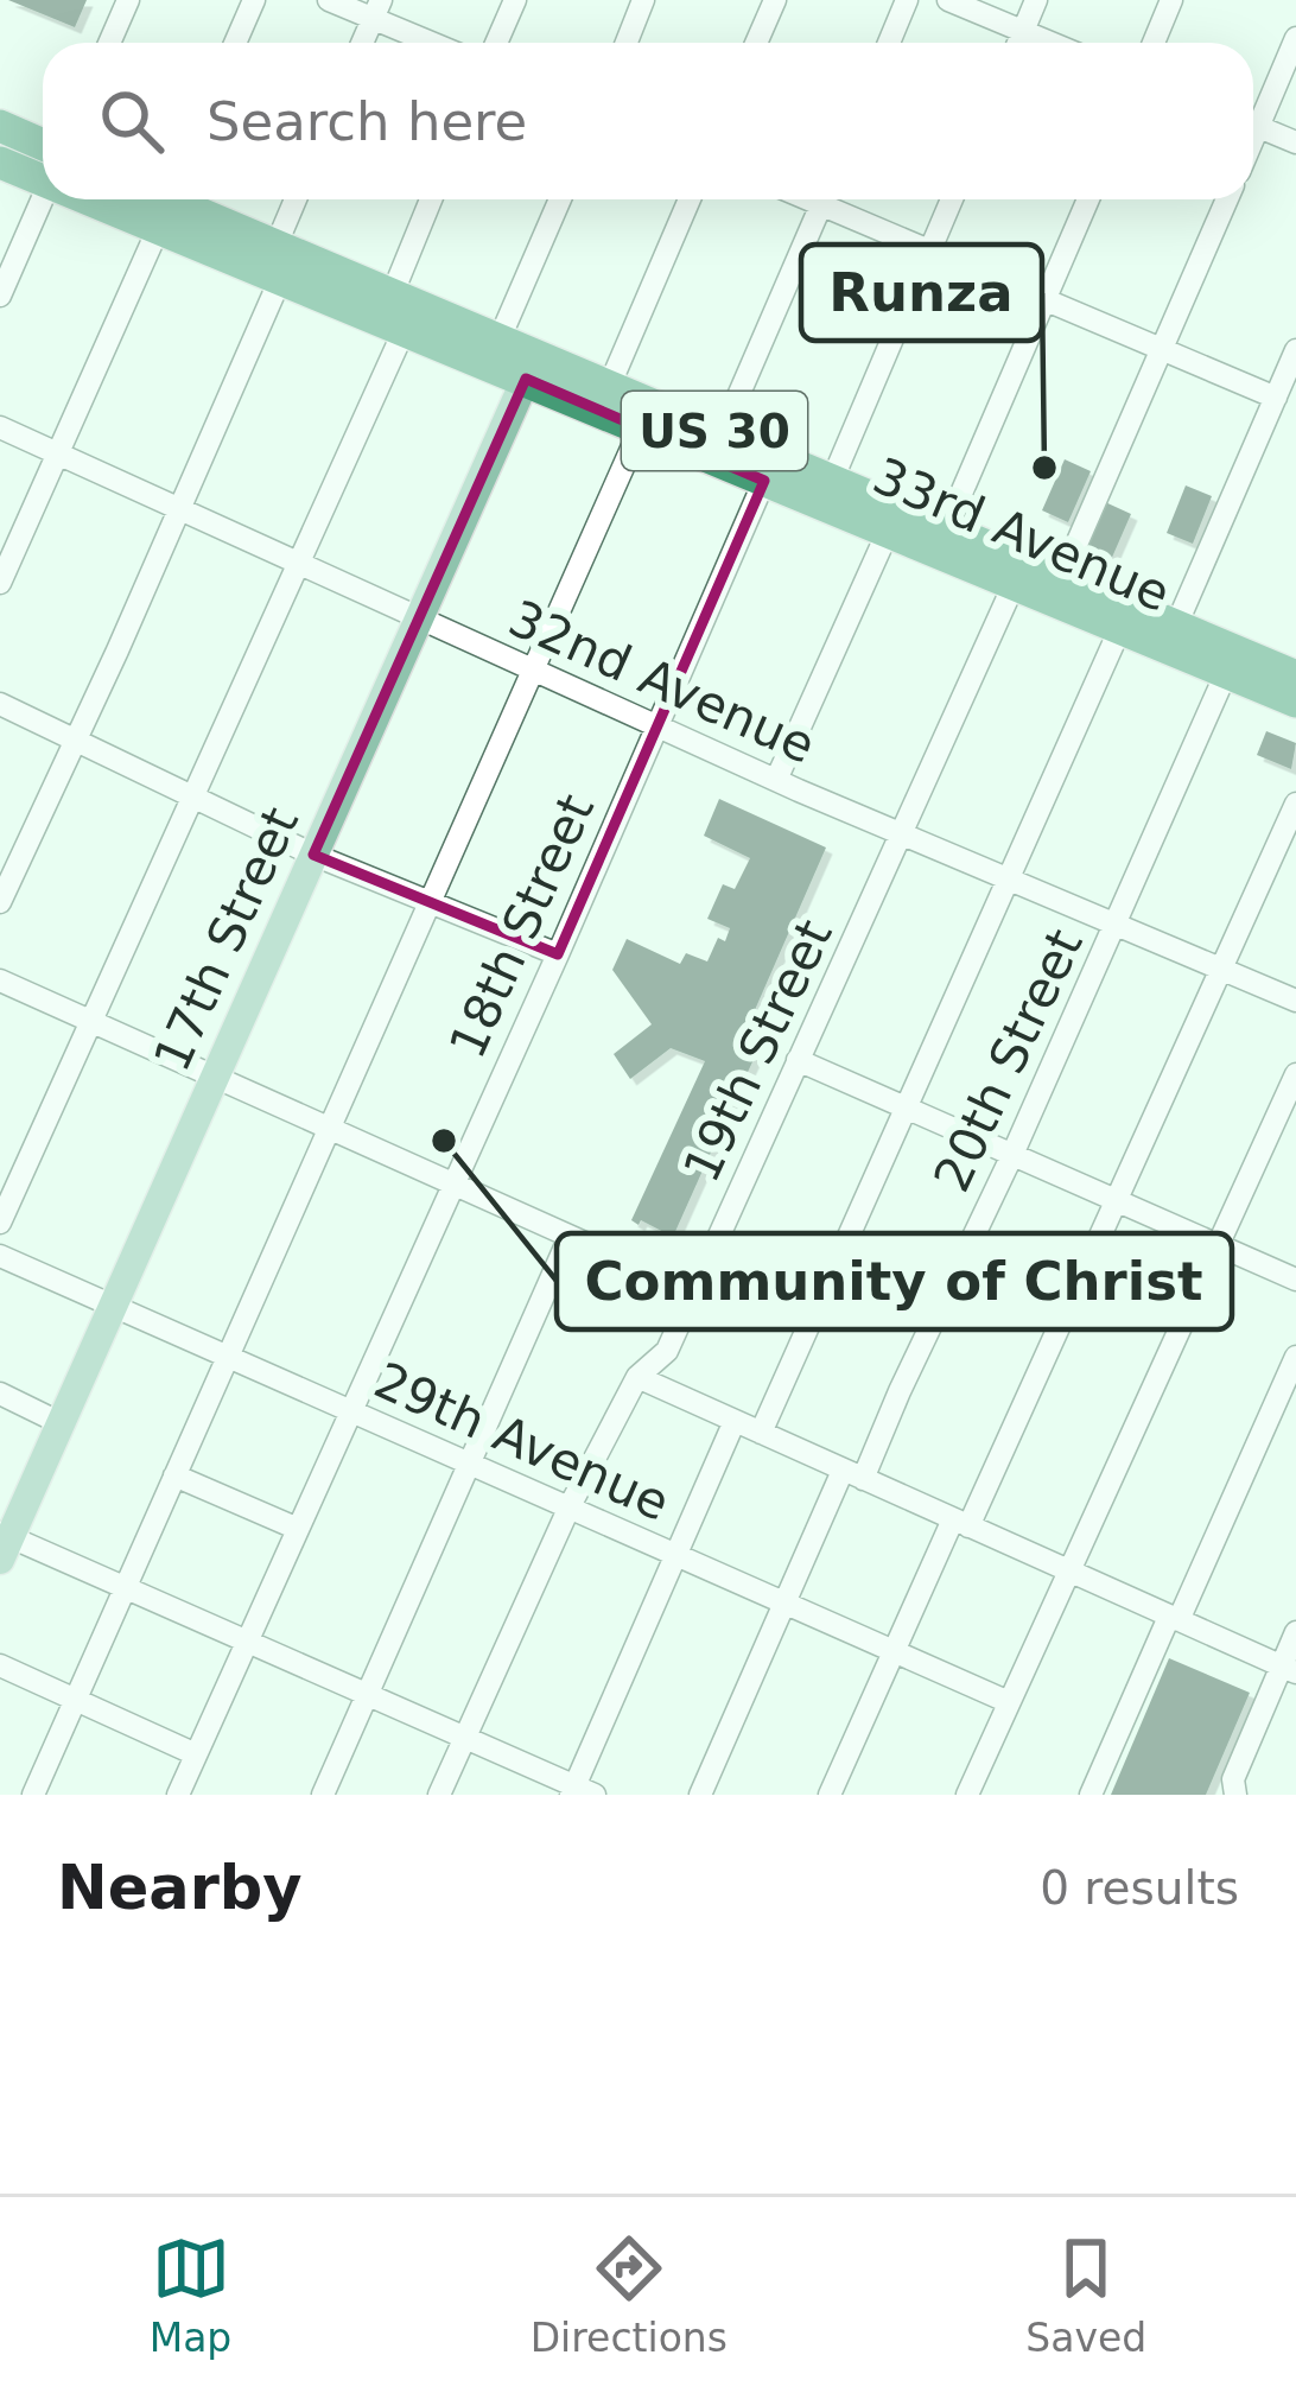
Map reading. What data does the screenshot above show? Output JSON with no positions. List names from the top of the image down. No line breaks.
{"streets":{"highway":["US 30","33rd Avenue"],"main road":["17th Street"],"street":["32nd Avenue","18th Street","19th Street","20th Street","29th Avenue"]},"crossings":[["33rd Avenue","18th Street"],["33rd Avenue","17th Street"],["33rd Avenue","19th Street"],["33rd Avenue","20th Street"],["32nd Avenue","18th Street"],["32nd Avenue","17th Street"],["32nd Avenue","19th Street"],["32nd Avenue","20th Street"],["18th Street","29th Avenue"],["17th Street","29th Avenue"],["19th Street","29th Avenue"],["20th Street","29th Avenue"]],"places":["Runza","Community of Christ"],"page":{"search":"Search here","heading":["Nearby","0 results"],"nav":["Map","Directions","Saved"]}}
